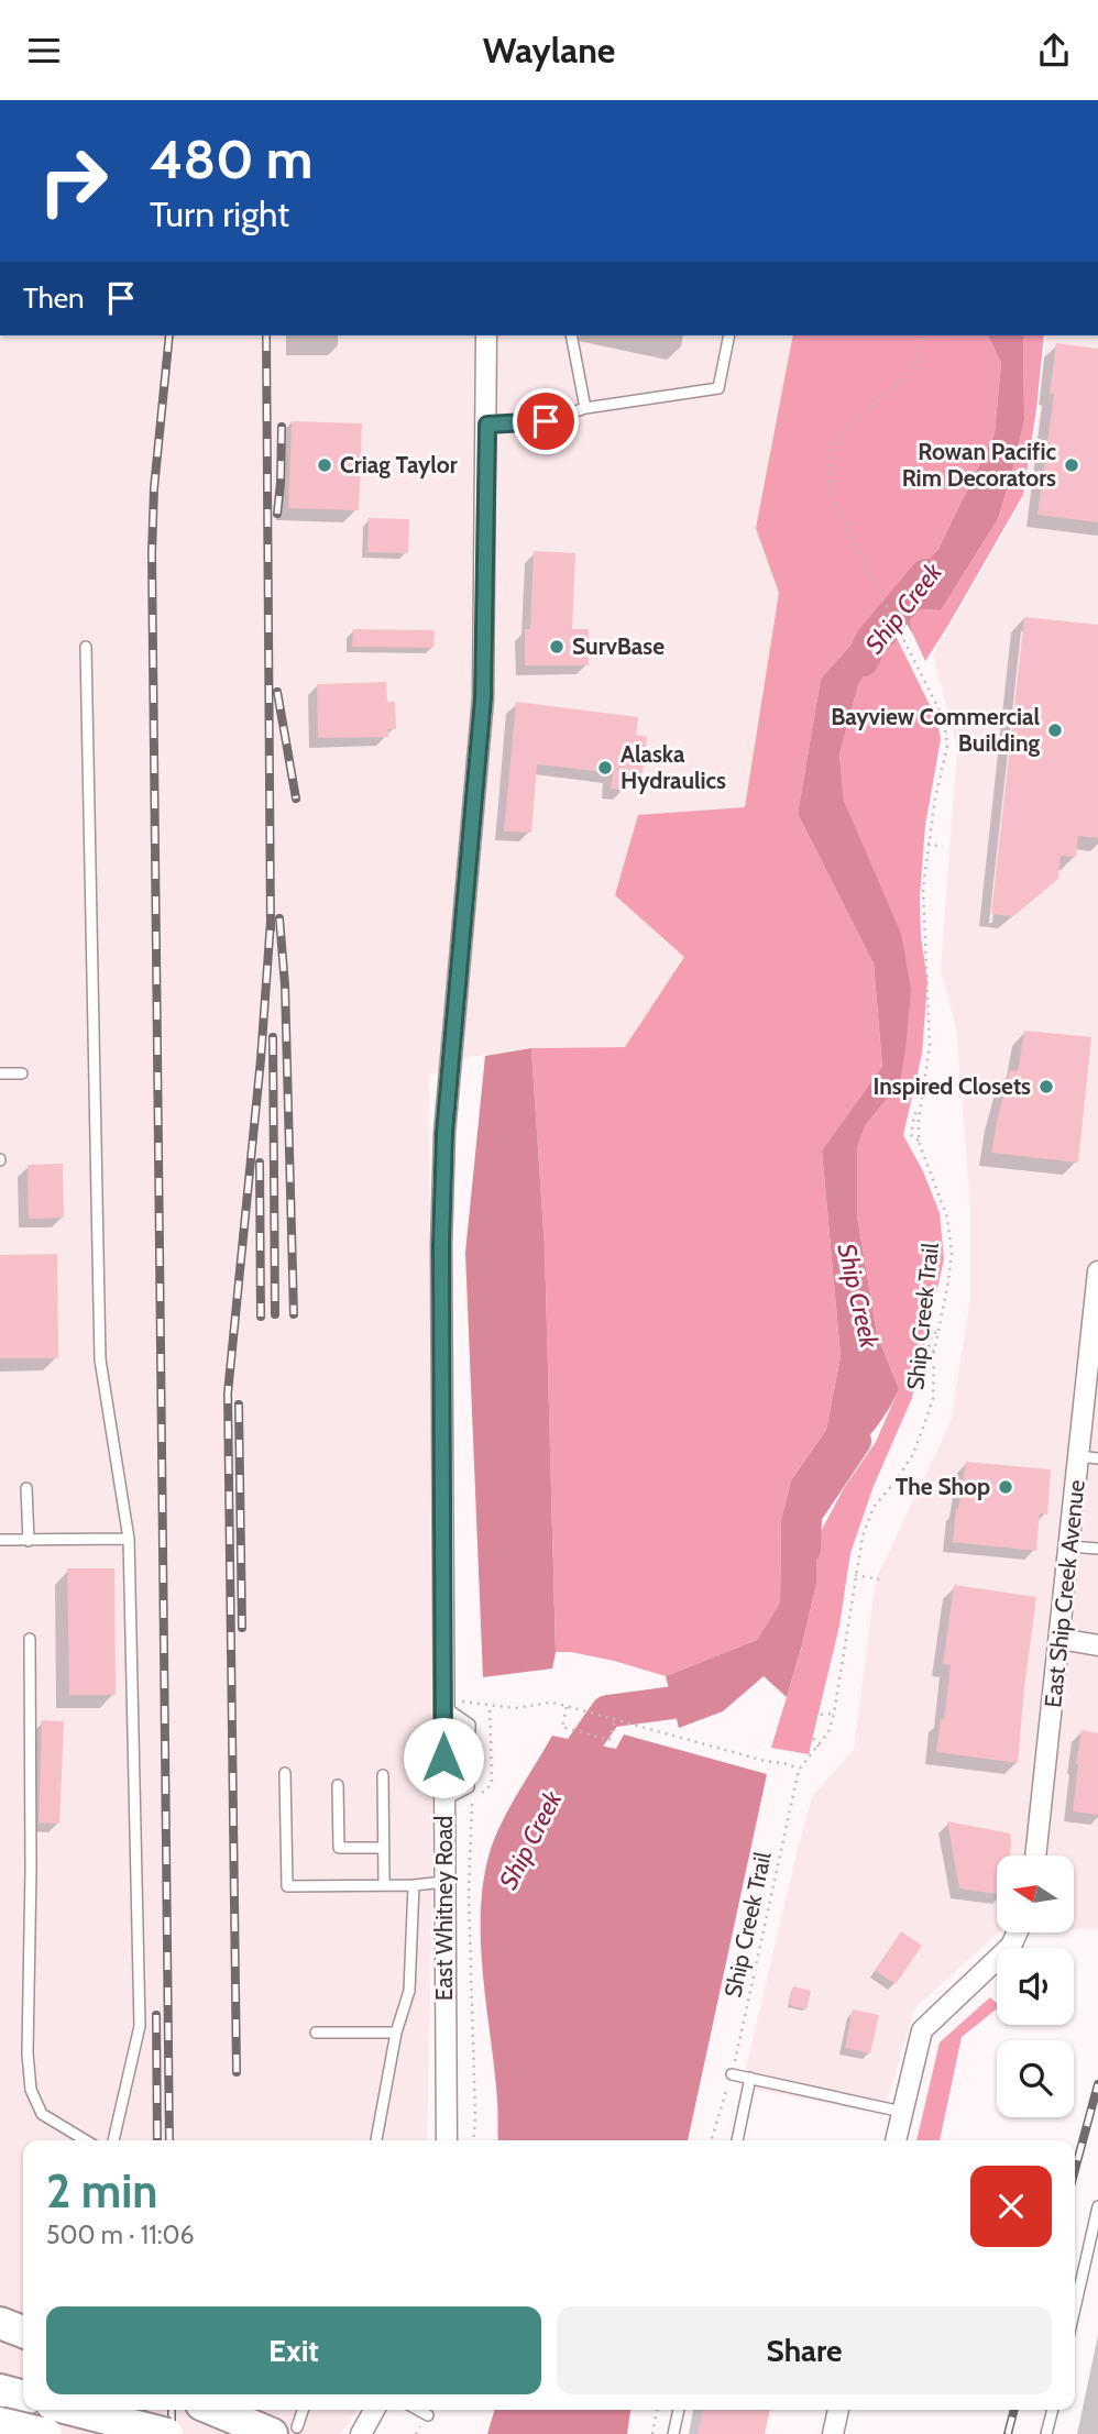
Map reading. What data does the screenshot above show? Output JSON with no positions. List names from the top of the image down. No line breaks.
{"streets":{"street":["East Ship Creek Avenue","East Whitney Road"],"path":["Ship Creek Trail"]},"water":["Ship Creek"],"places":["Criag Taylor","Rowan Pacific Rim Decorators","SurvBase","Bayview Commercial Building","Alaska Hydraulics","Inspired Closets","The Shop"],"north":"left","page":{"header":"Waylane","turn":["480 m","Turn right"],"then":"Then","heading":["2 min","500 m · 11:06"],"buttons":["Exit","Share"]}}
